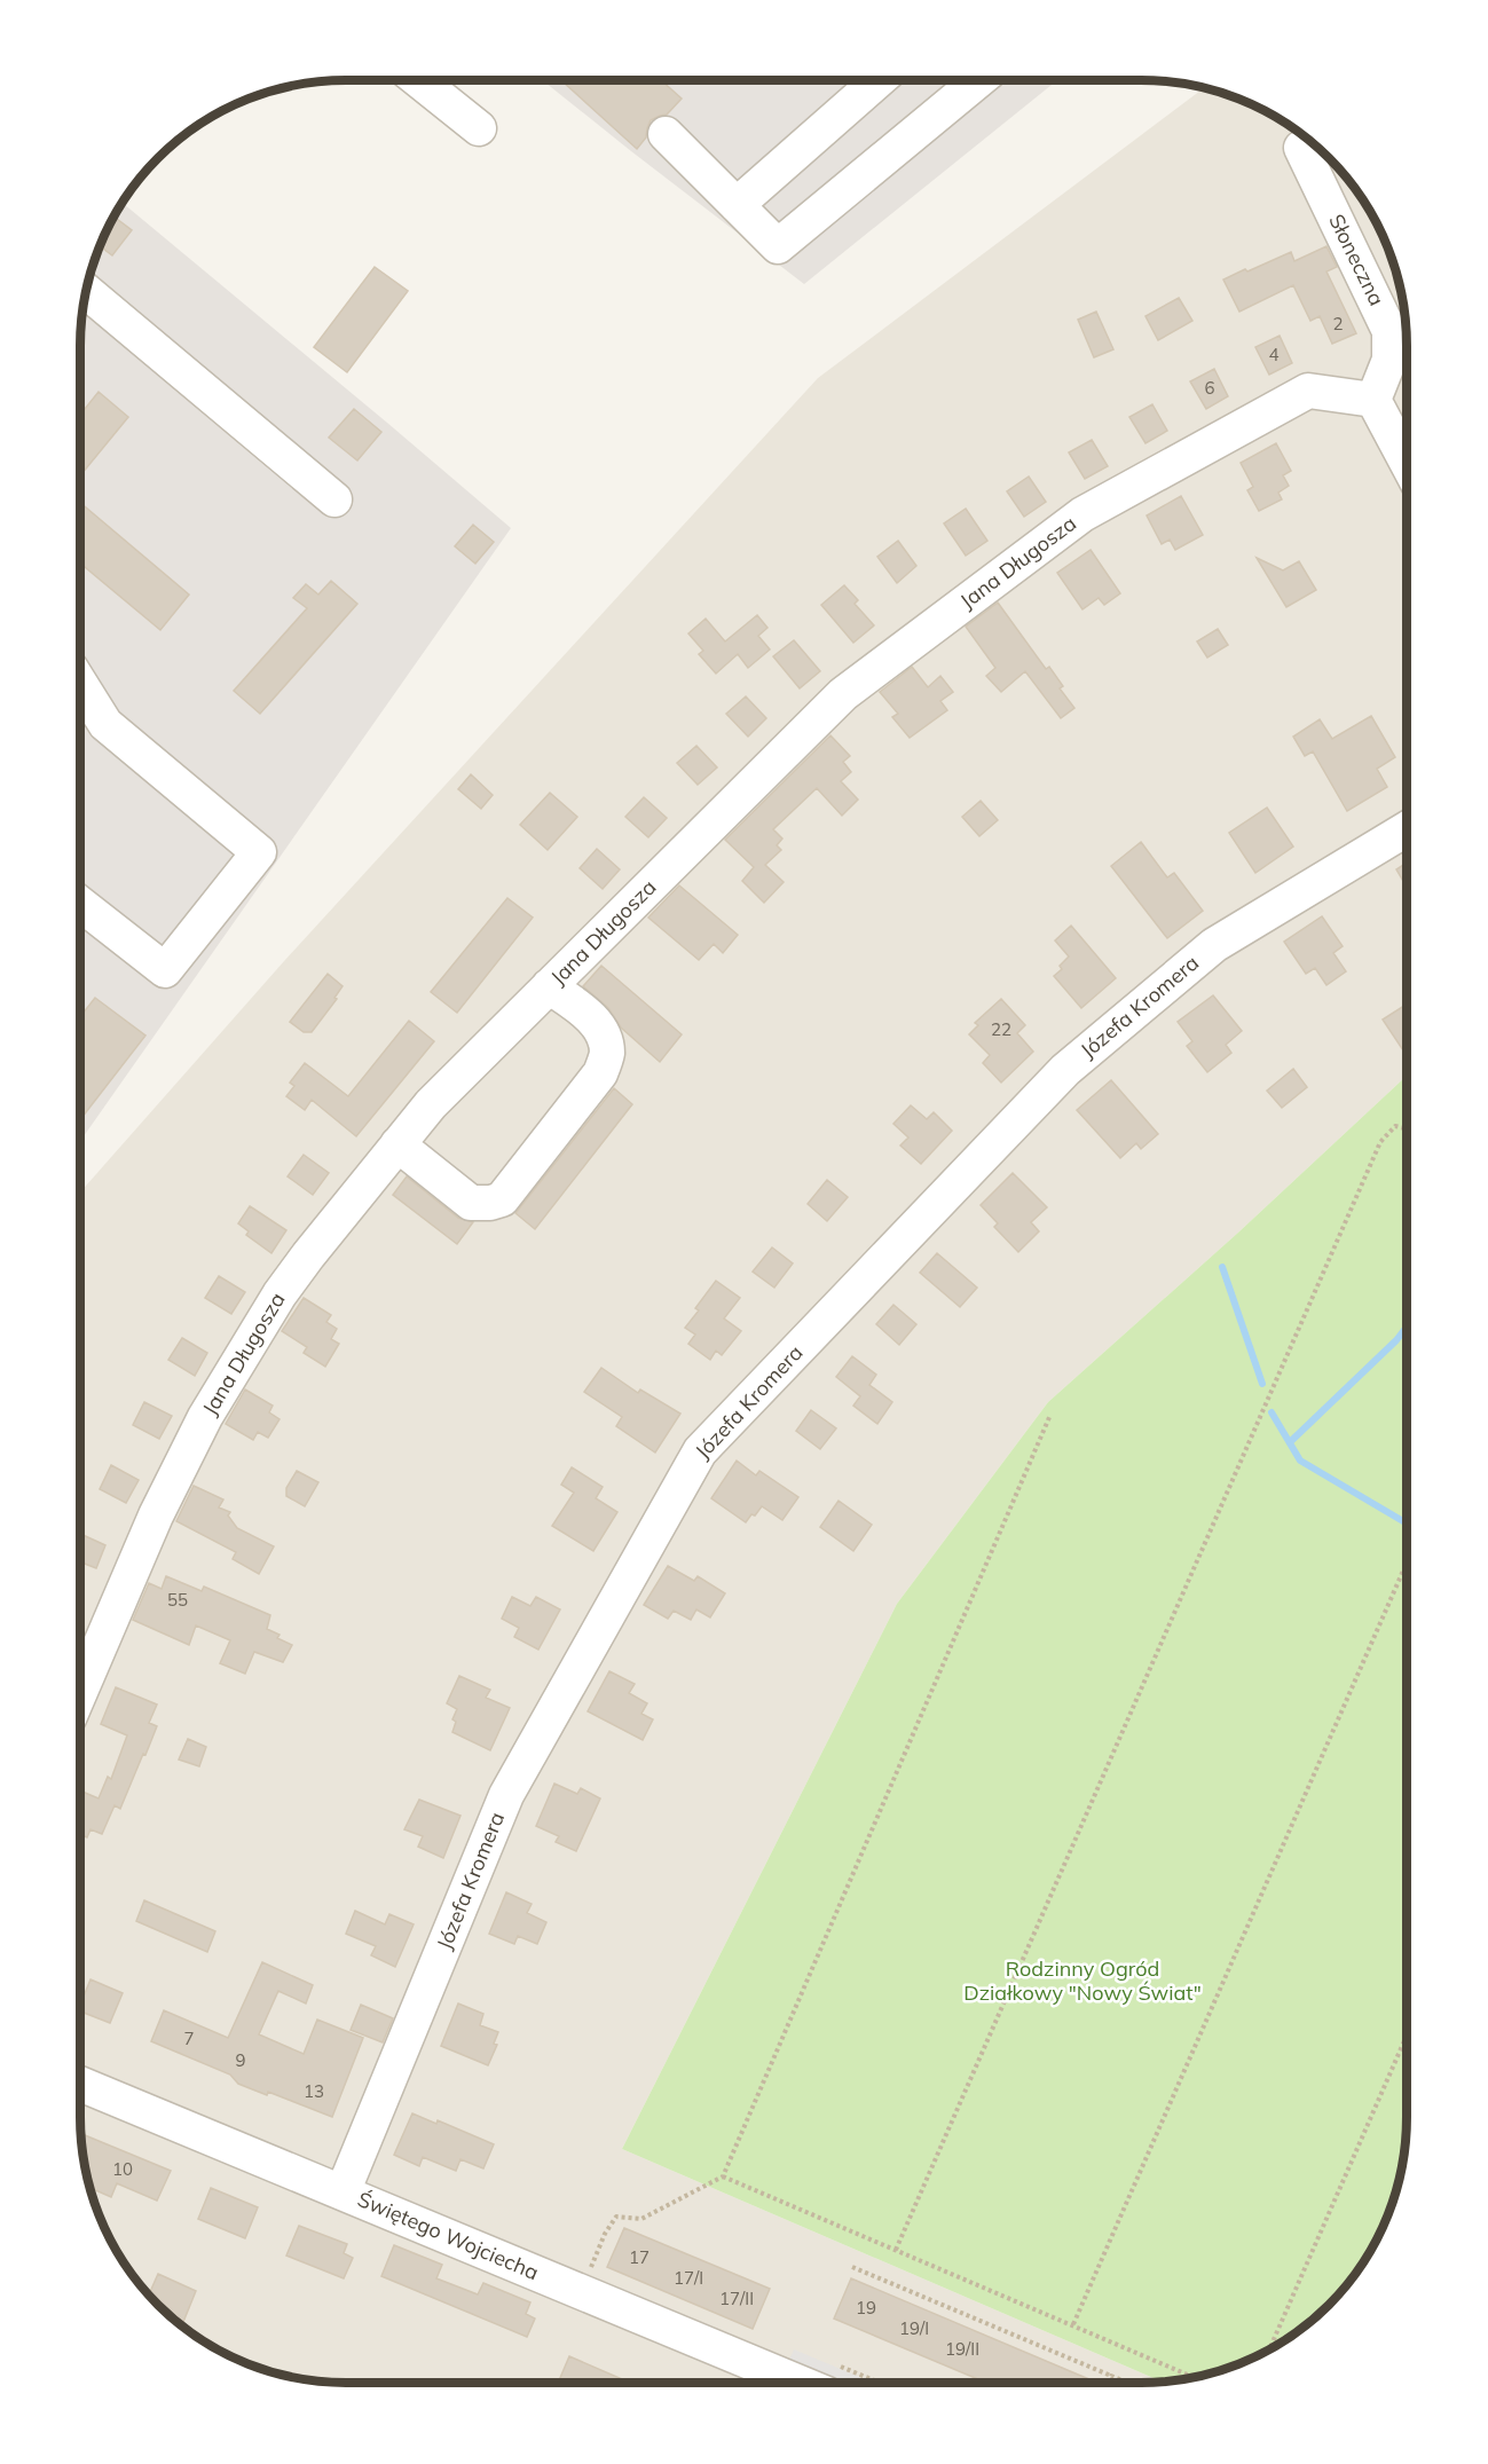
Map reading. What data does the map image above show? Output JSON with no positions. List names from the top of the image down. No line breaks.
{"streets":{"street":["Słoneczna","Jana Długosza","Józefa Kromera","Świętego Wojciecha"]},"crossings":[["Słoneczna","Jana Długosza"],["Józefa Kromera","Świętego Wojciecha"]],"parks":["Rodzinny Ogród Działkowy \"Nowy Świat\""],"house_numbers":["2","4","6","22","55","7","9","13","10","17","17/I","17/II","19","19/I","19/II"]}
